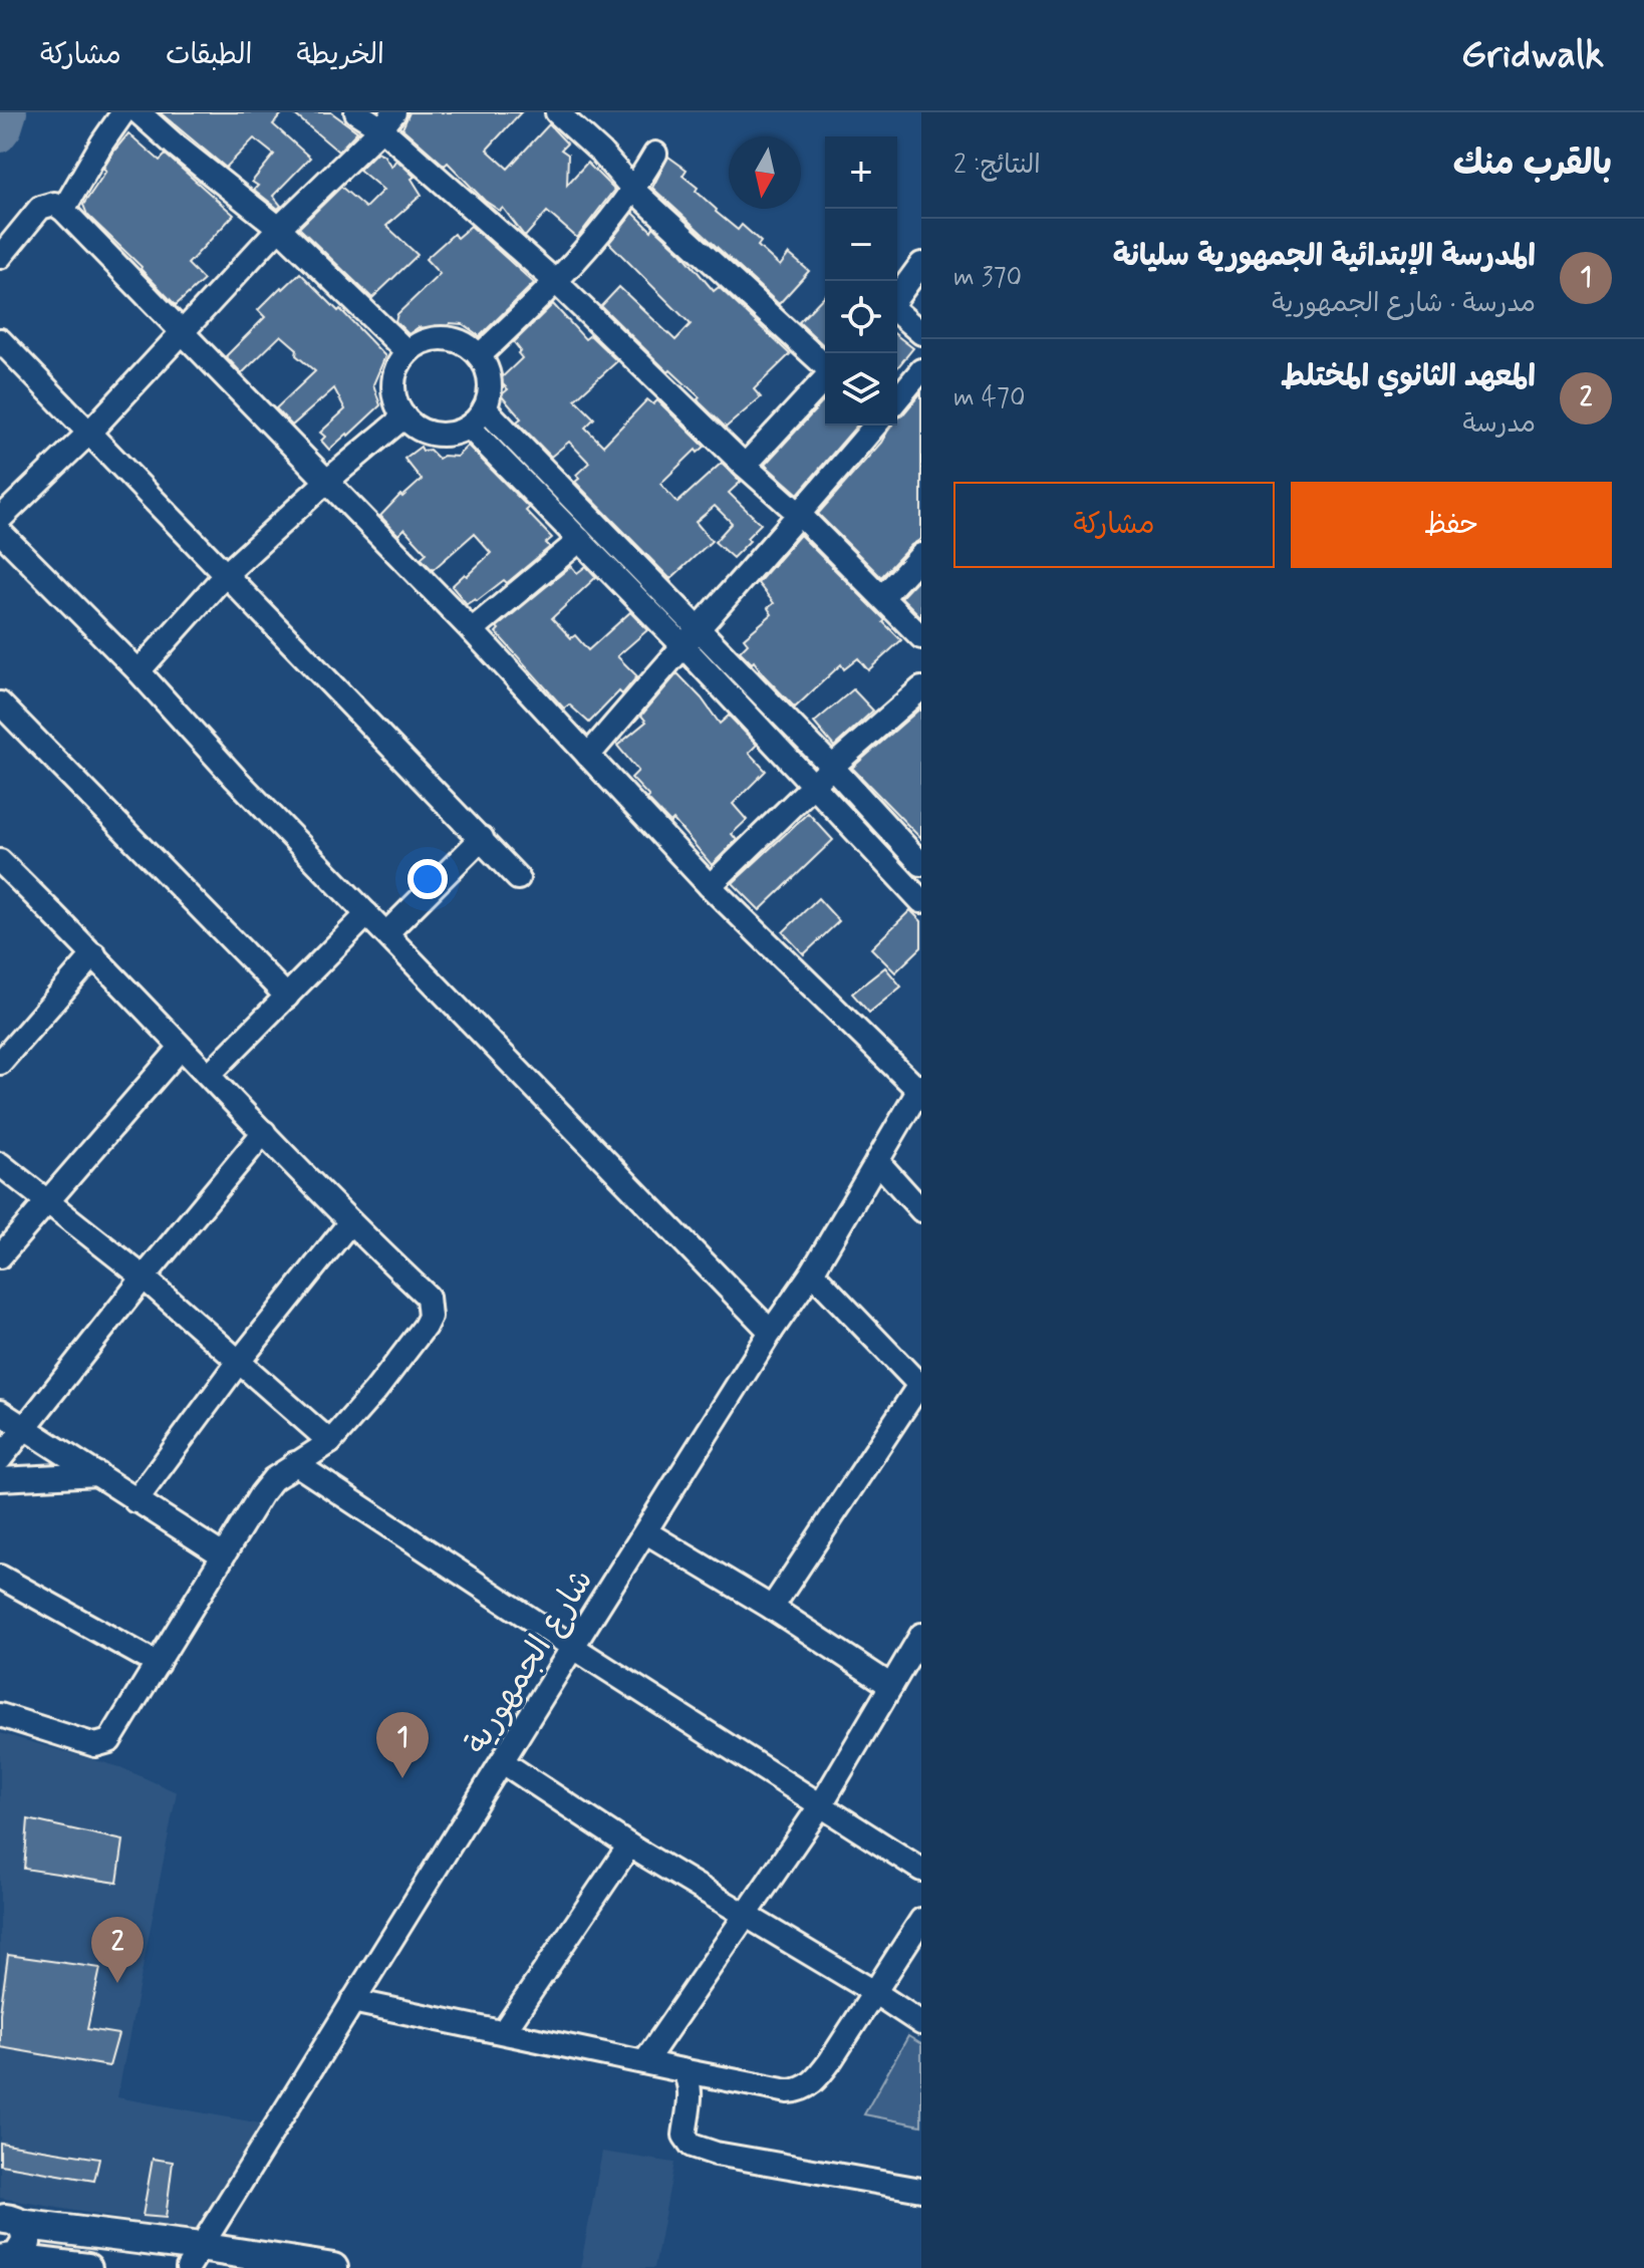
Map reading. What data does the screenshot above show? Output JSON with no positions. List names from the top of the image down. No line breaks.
{"streets":{"street":["شارع الجمهورية"]},"north":"bottom","page":{"header":"Gridwalk","nav":["الخريطة","الطبقات","مشاركة"],"heading":["بالقرب منك","النتائج: 2"],"map_buttons":["+","−"],"list":[{"mark":"1","name":"المدرسة الإبتدائية الجمهورية سليانة","note":"مدرسة · شارع الجمهورية","value":"370 m"},{"mark":"2","name":"المعهد الثانوي المختلط","note":"مدرسة","value":"470 m"}],"buttons":["حفظ","مشاركة"],"pins":["1","2"]}}
